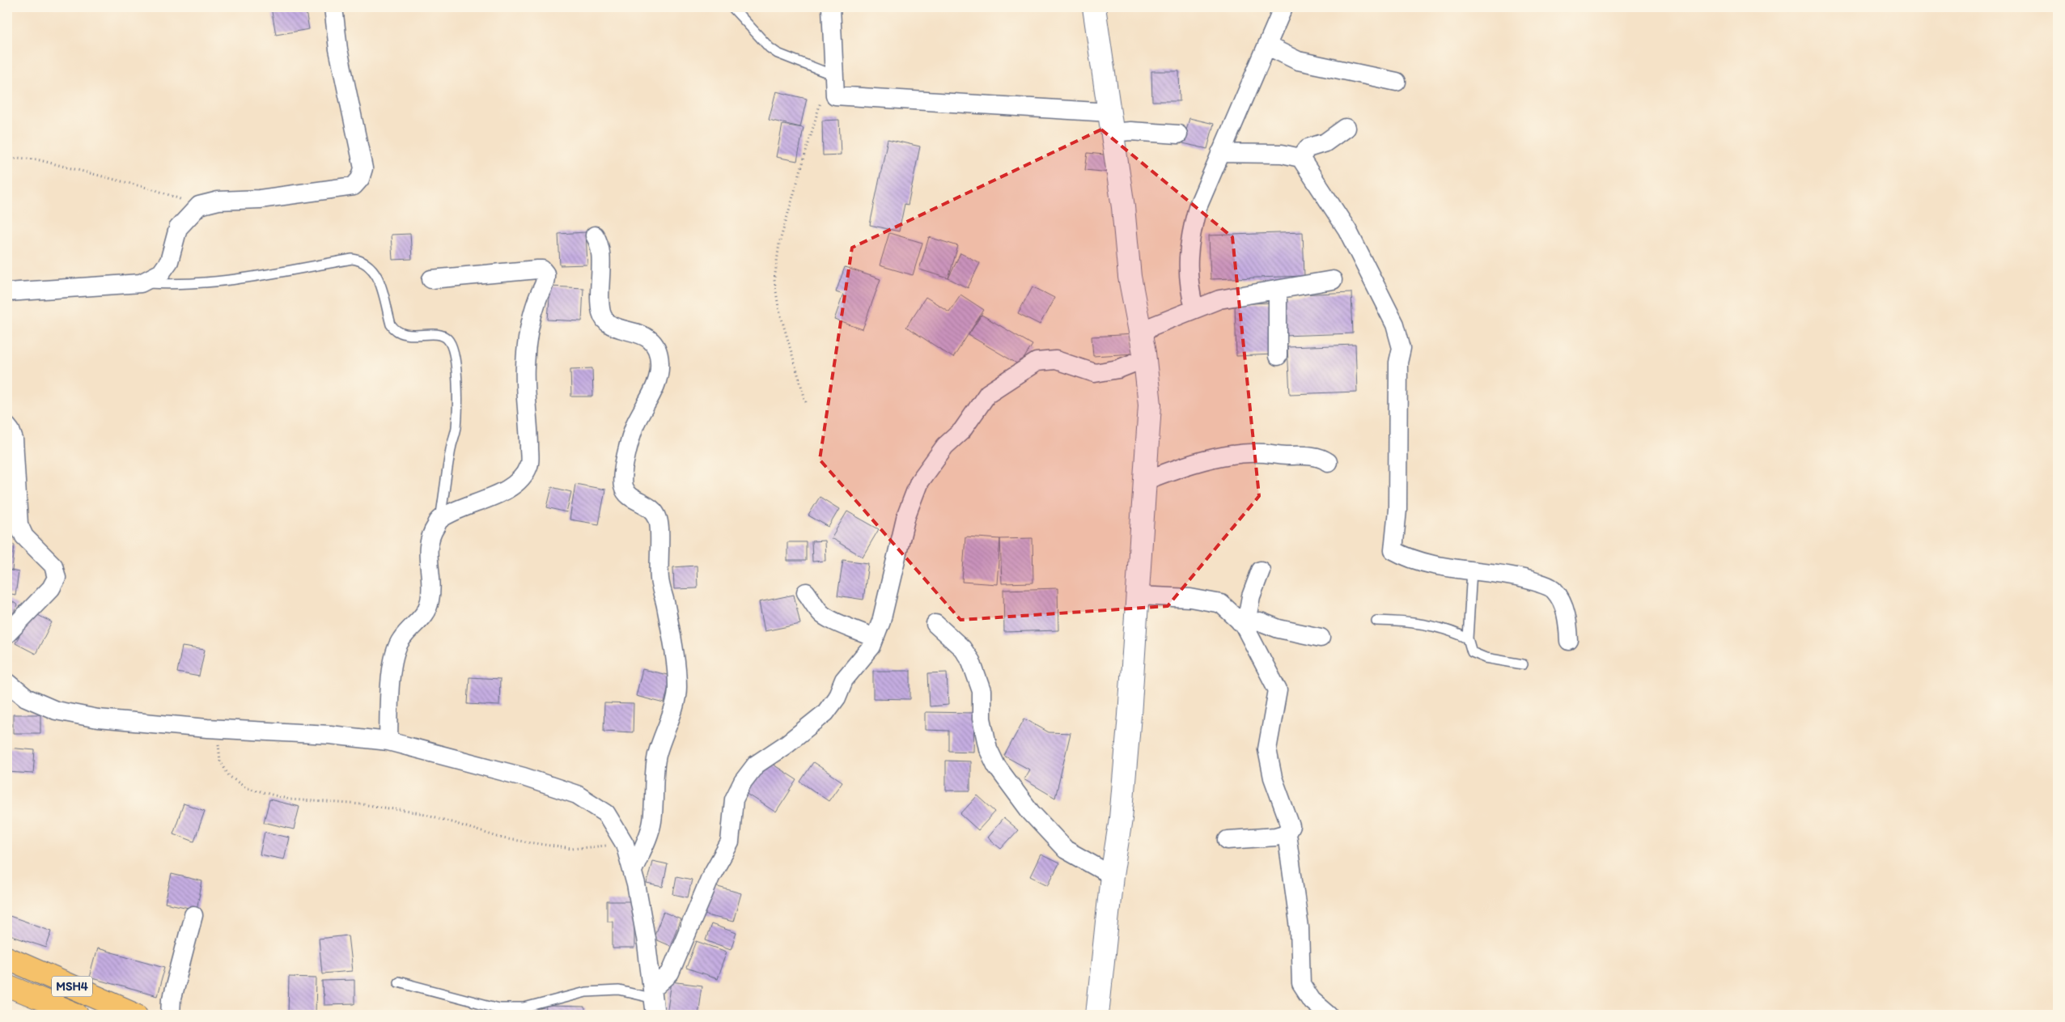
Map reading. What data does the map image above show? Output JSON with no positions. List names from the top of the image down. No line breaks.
{"streets":{"main road":["MSH4"]}}
